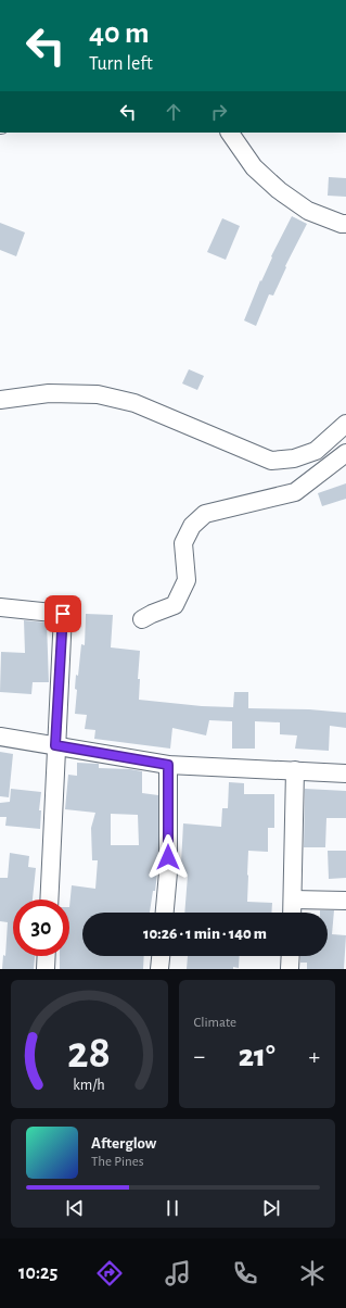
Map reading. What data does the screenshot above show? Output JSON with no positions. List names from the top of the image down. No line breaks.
{"page":{"turn":["40 m","Turn left"],"limit":"30","trip":"10:26 · 1 min · 140 m","tile":"Climate","heat":["−","21°","+"],"song":["Afterglow","The Pines"],"tabs":"10:25","gauge":["28","km/h"]}}
